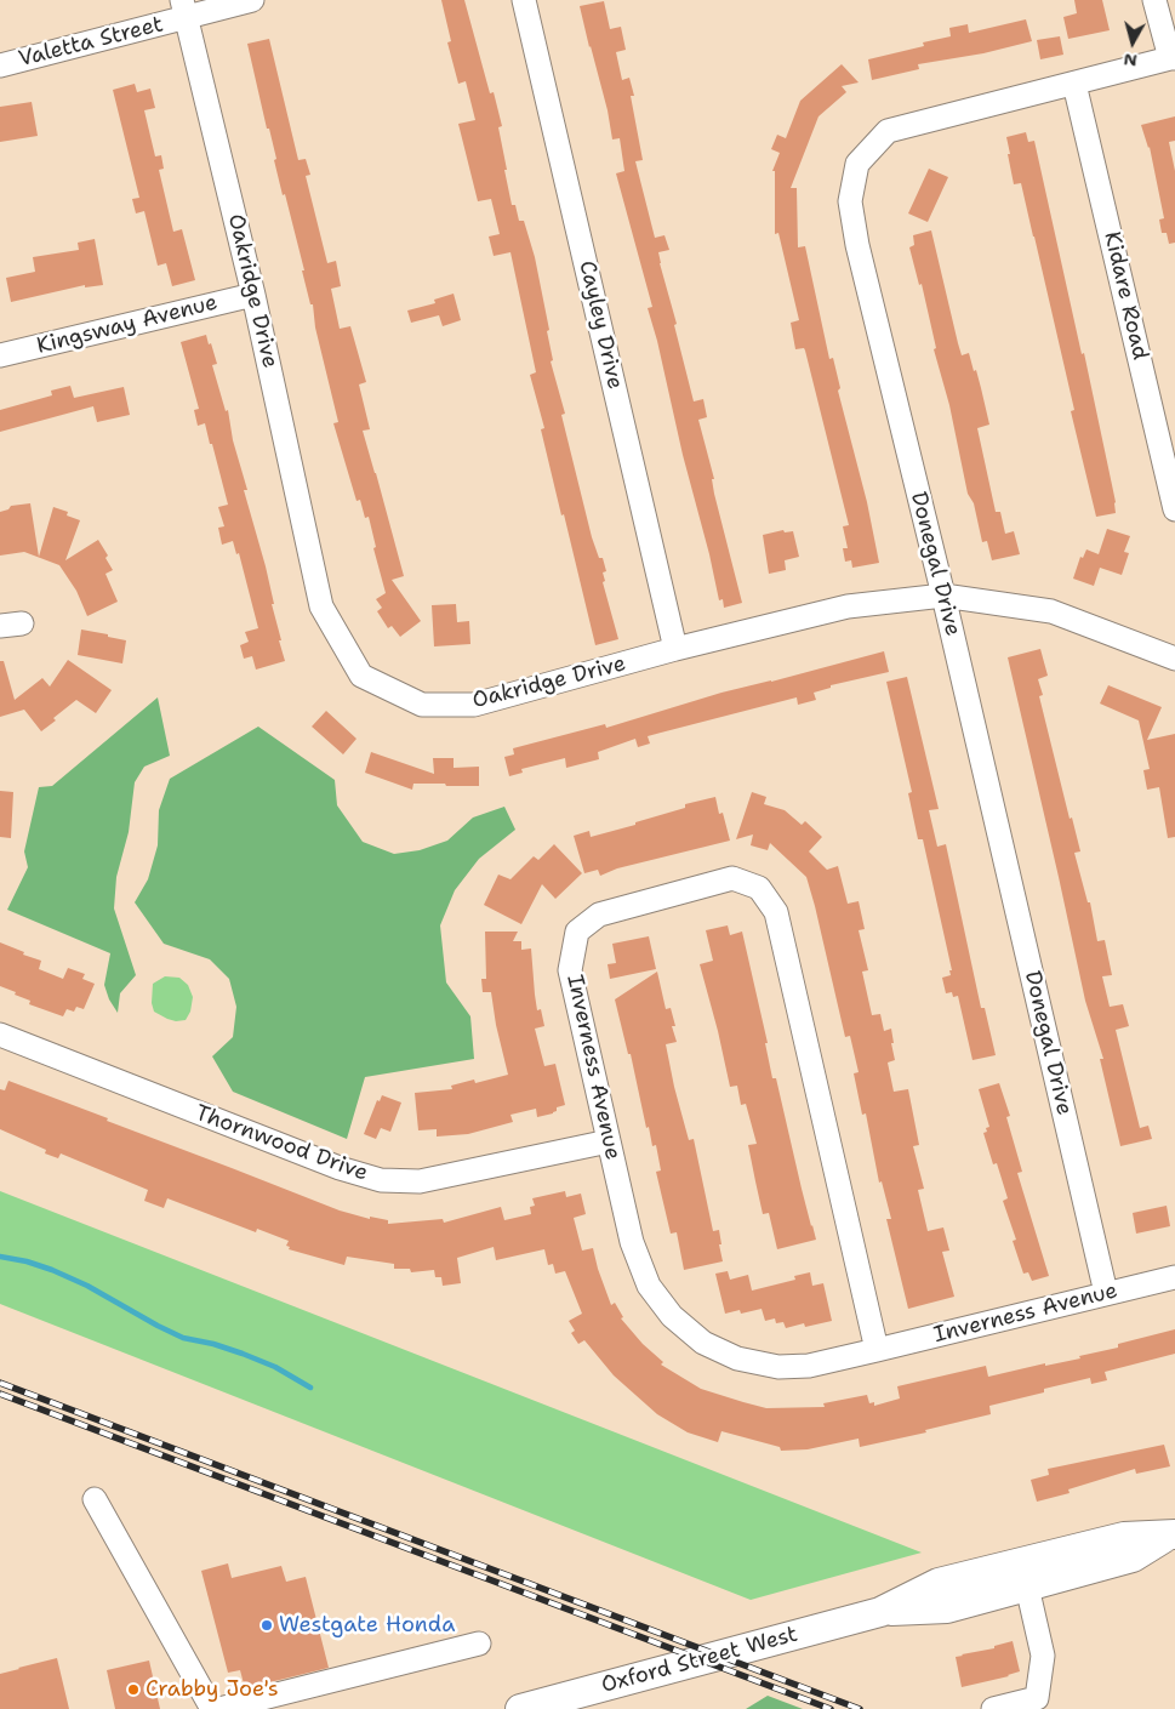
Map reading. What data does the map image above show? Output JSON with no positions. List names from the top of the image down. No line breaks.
{"streets":{"main road":["Oxford Street West"],"street":["Valetta Street","Oakridge Drive","Kidare Road","Kingsway Avenue","Cayley Drive","Donegal Drive","Inverness Avenue","Thornwood Drive"]},"crossings":[["Valetta Street","Oakridge Drive"],["Oakridge Drive","Kingsway Avenue"],["Oakridge Drive","Cayley Drive"],["Oakridge Drive","Donegal Drive"],["Kidare Road","Donegal Drive"],["Donegal Drive","Inverness Avenue"],["Inverness Avenue","Thornwood Drive"]],"places":["Westgate Honda","Crabby Joe's"],"north":"bottom"}
